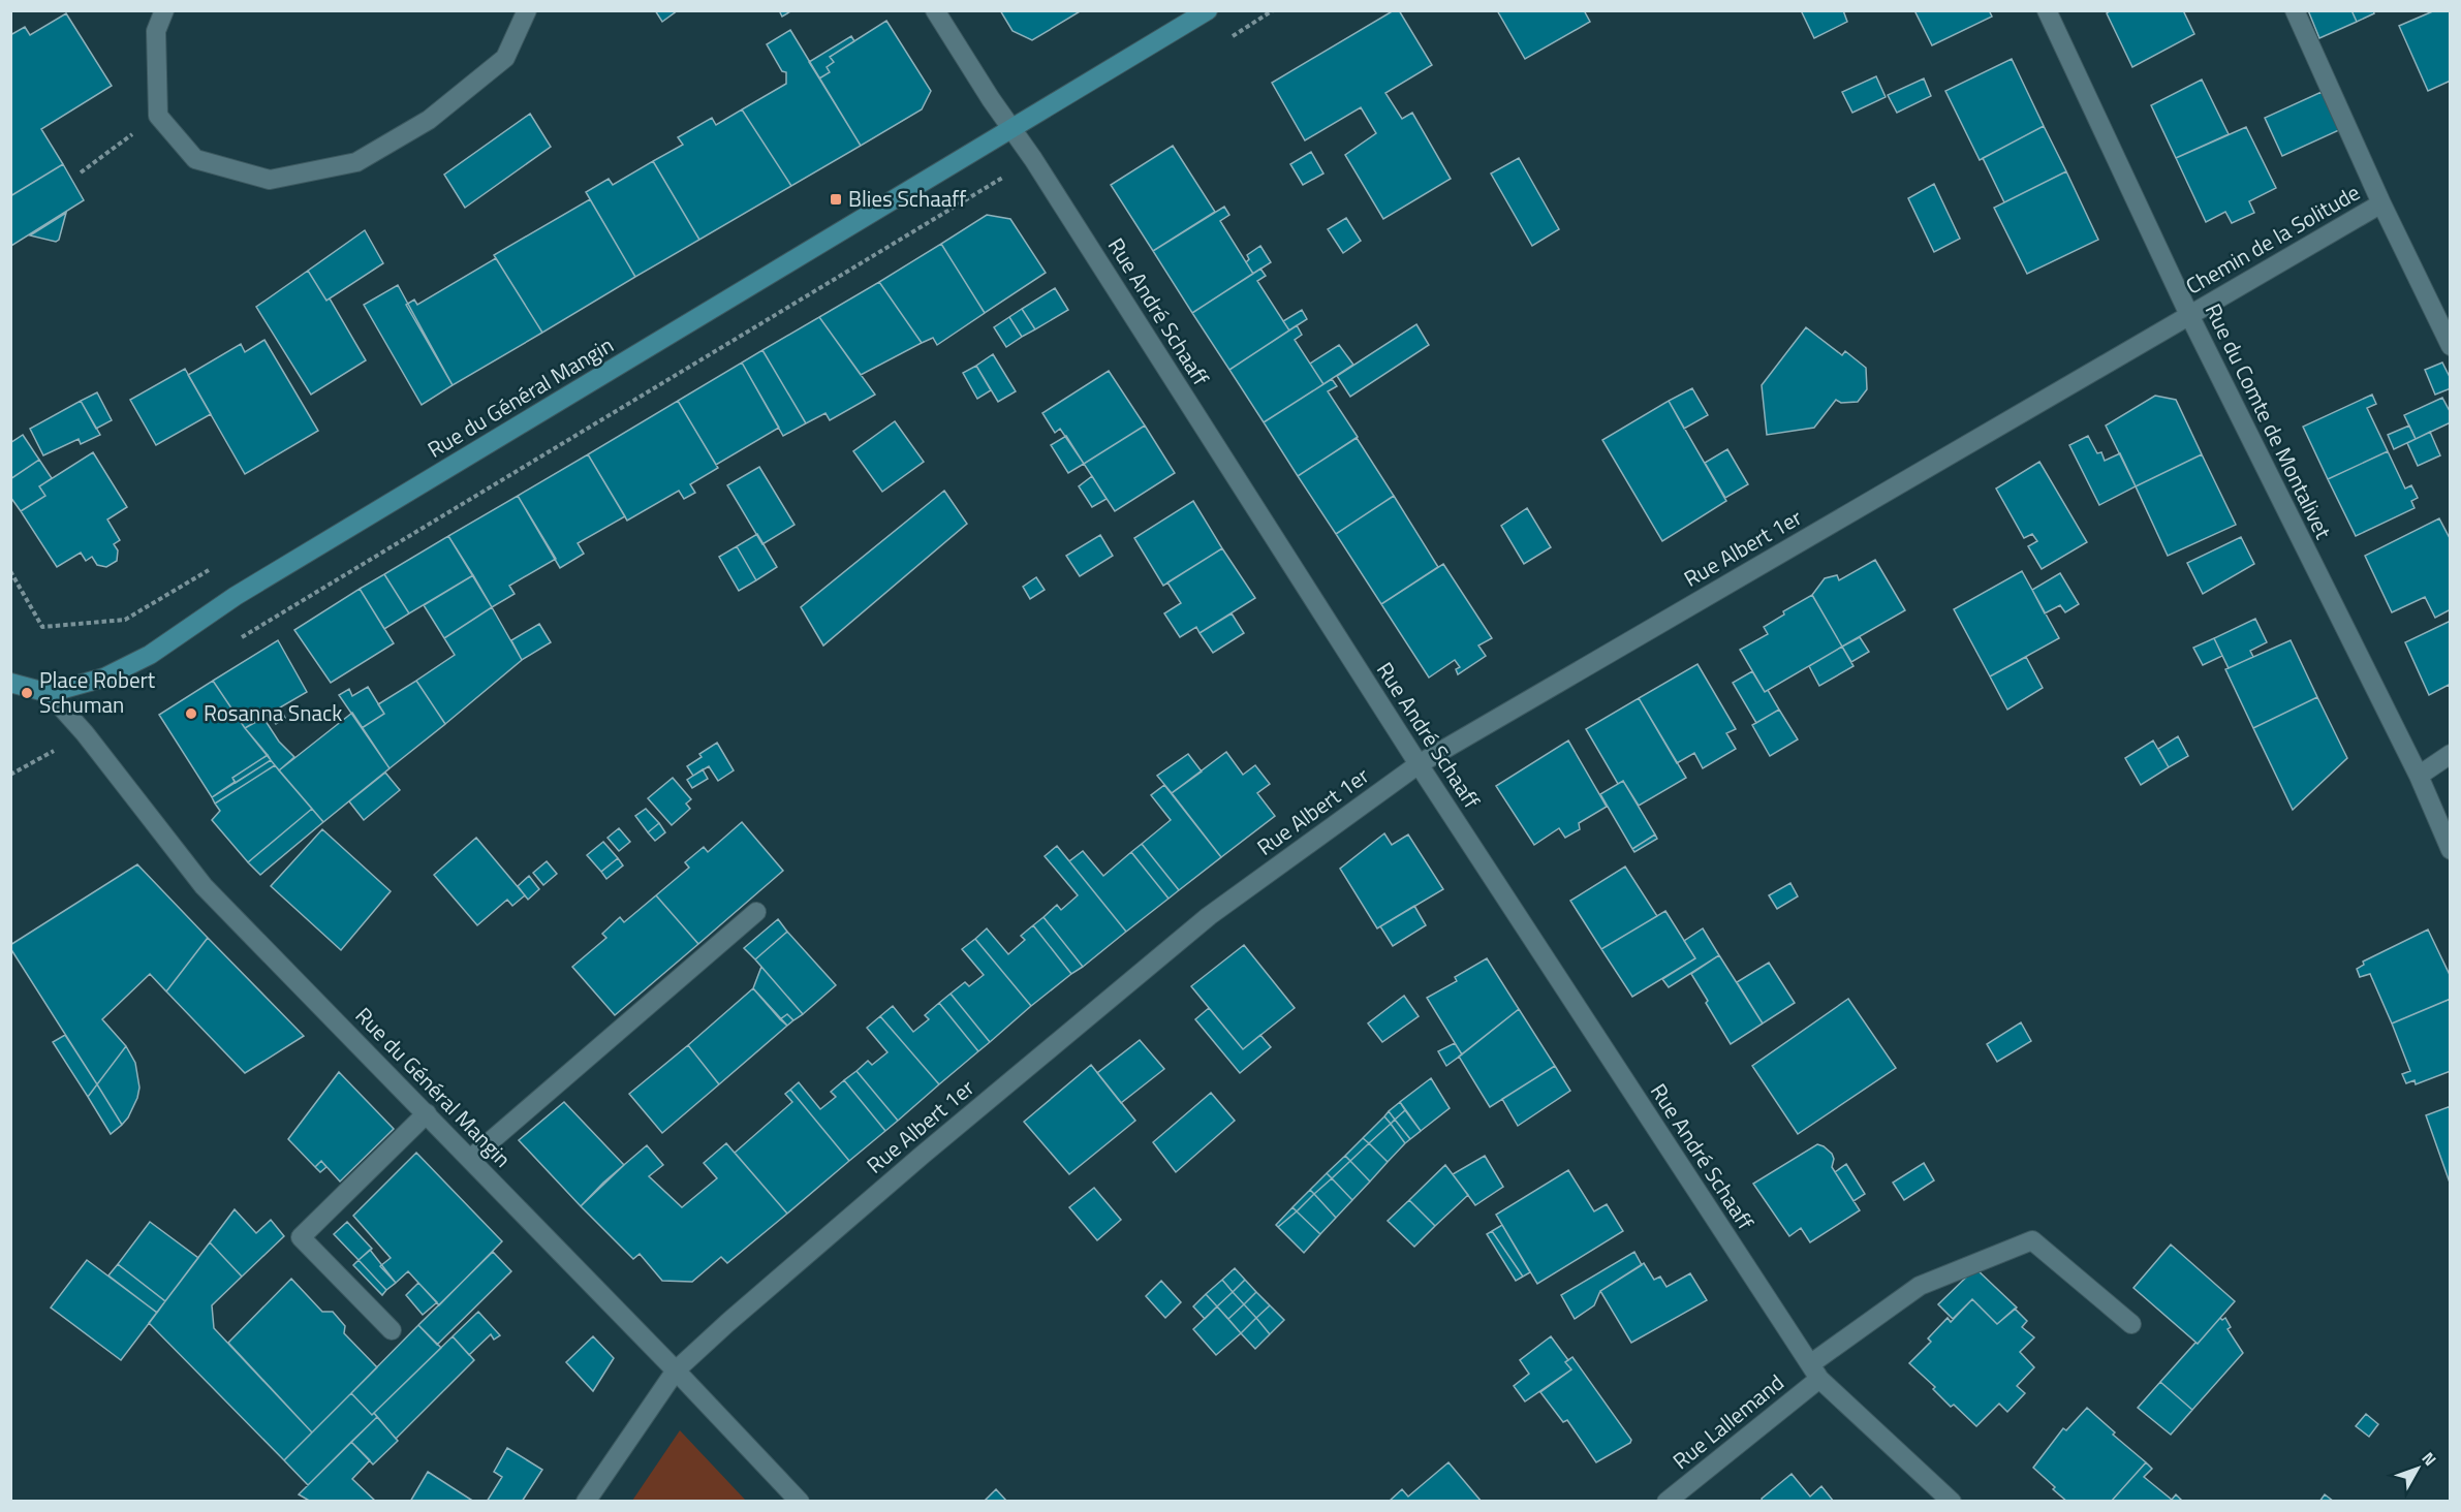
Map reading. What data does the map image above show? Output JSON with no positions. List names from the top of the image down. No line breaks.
{"streets":{"main road":["Rue du Général Mangin"],"street":["Chemin de la Solitude","Rue André Schaaff","Rue du Comte de Montalivet","Rue Albert 1er","Rue Lallemand"]},"crossings":[["Chemin de la Solitude","Rue du Comte de Montalivet"],["Chemin de la Solitude","Rue Albert 1er"],["Rue André Schaaff","Rue du Général Mangin"],["Rue André Schaaff","Rue Albert 1er"],["Rue André Schaaff","Rue Lallemand"],["Rue du Général Mangin","Rue Albert 1er"],["Rue du Comte de Montalivet","Rue Albert 1er"]],"places":{"transit":["Blies Schaaff"],"other":["Place Robert Schuman","Rosanna Snack"]},"north":"top right"}
